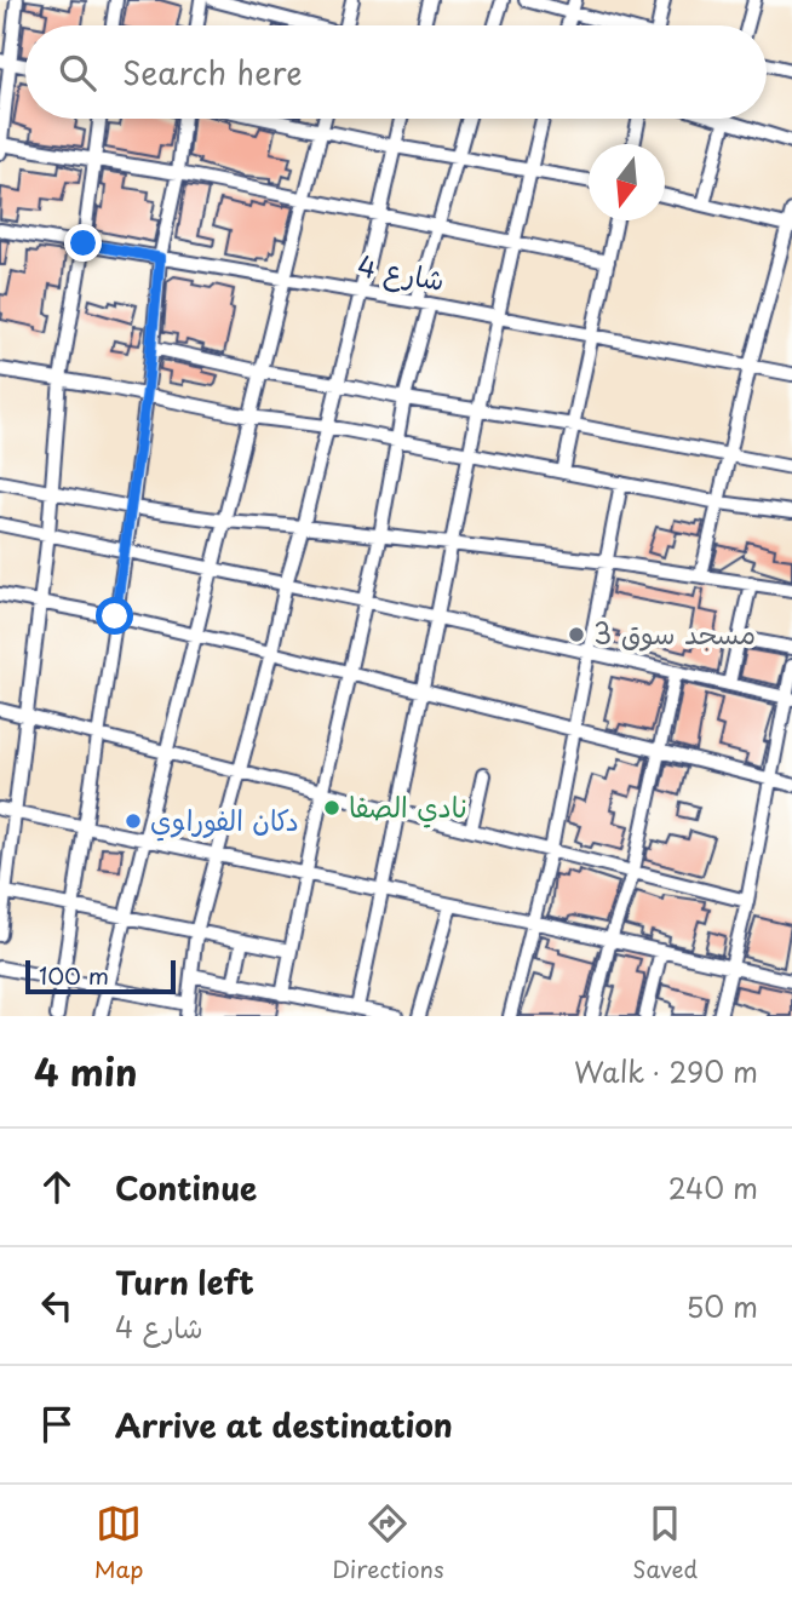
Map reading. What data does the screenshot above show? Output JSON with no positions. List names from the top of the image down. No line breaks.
{"streets":{"street":["شارع 4"]},"places":["مسجد سوق 3","نادي الصفا","دكان الفوراوي"],"scale_bar":"100 m","north":"bottom","page":{"search":"Search here","scale":"100 m","heading":["4 min","Walk · 290 m"],"list":[["Continue","240 m"],["Turn left","شارع 4","50 m"],"Arrive at destination"],"nav":["Map","Directions","Saved"]}}
